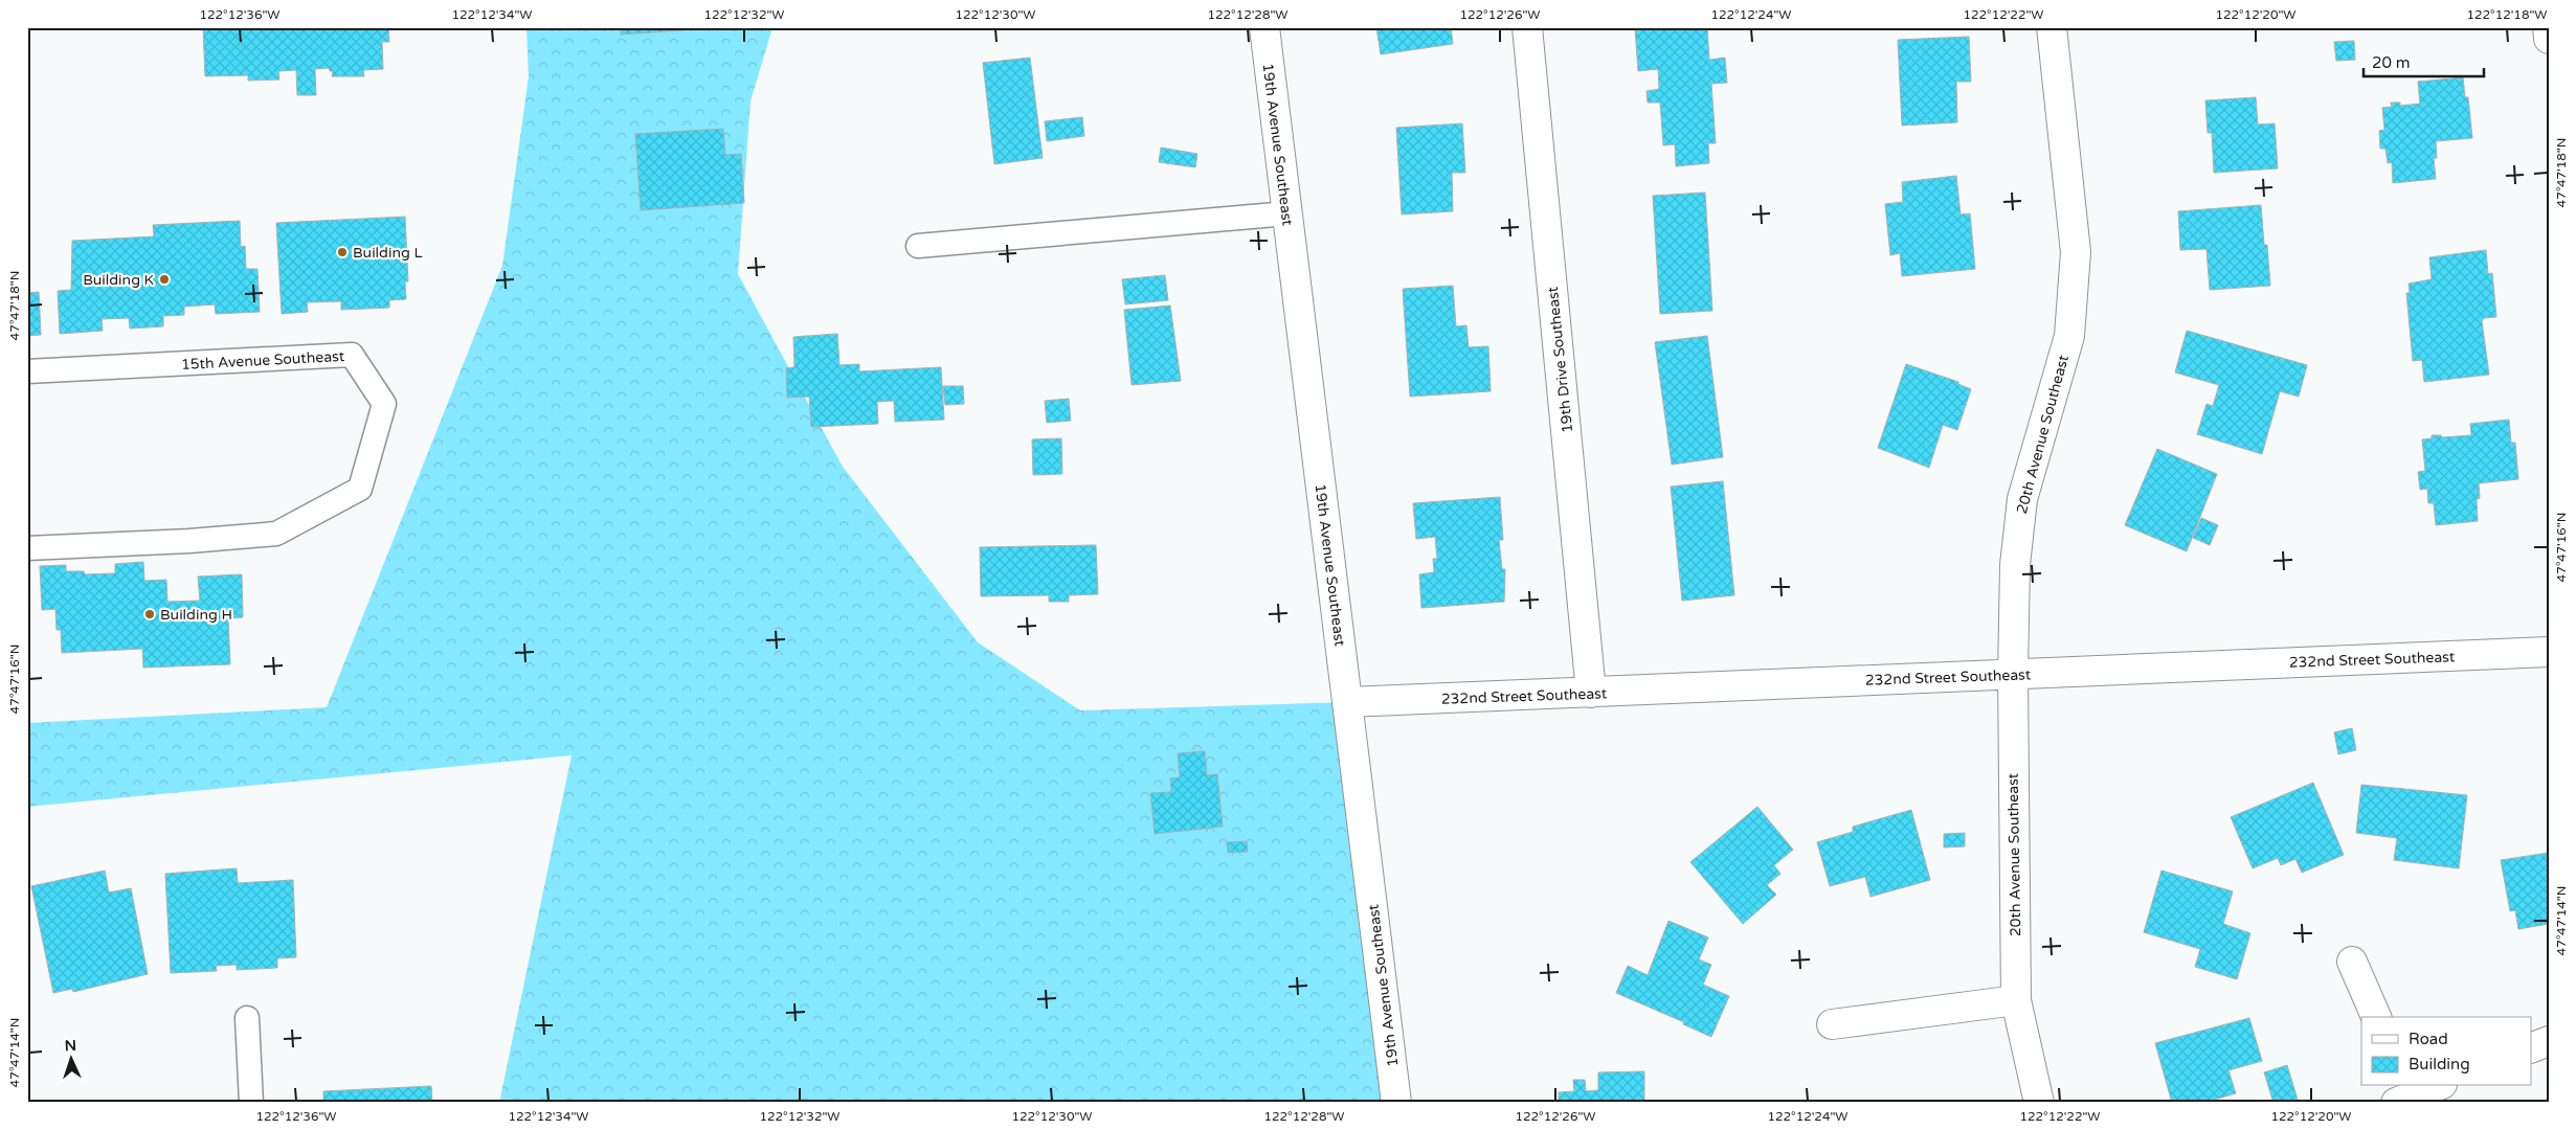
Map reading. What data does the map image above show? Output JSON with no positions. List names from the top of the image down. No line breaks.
{"streets":{"street":["19th Avenue Southeast","19th Drive Southeast","20th Avenue Southeast","232nd Street Southeast"],"lane":["15th Avenue Southeast"]},"crossings":[["19th Avenue Southeast","232nd Street Southeast"],["19th Drive Southeast","232nd Street Southeast"],["20th Avenue Southeast","232nd Street Southeast"]],"places":["Building L","Building K","Building H"],"legend":["Road","Building"],"scale_bar":"20 m","north":"top","coordinates":["122°12'36\"W","122°12'34\"W","122°12'32\"W","122°12'30\"W","122°12'28\"W","122°12'26\"W","122°12'24\"W","122°12'22\"W","122°12'20\"W","122°12'18\"W","47°47'18\"N","47°47'16\"N","47°47'14\"N"]}
